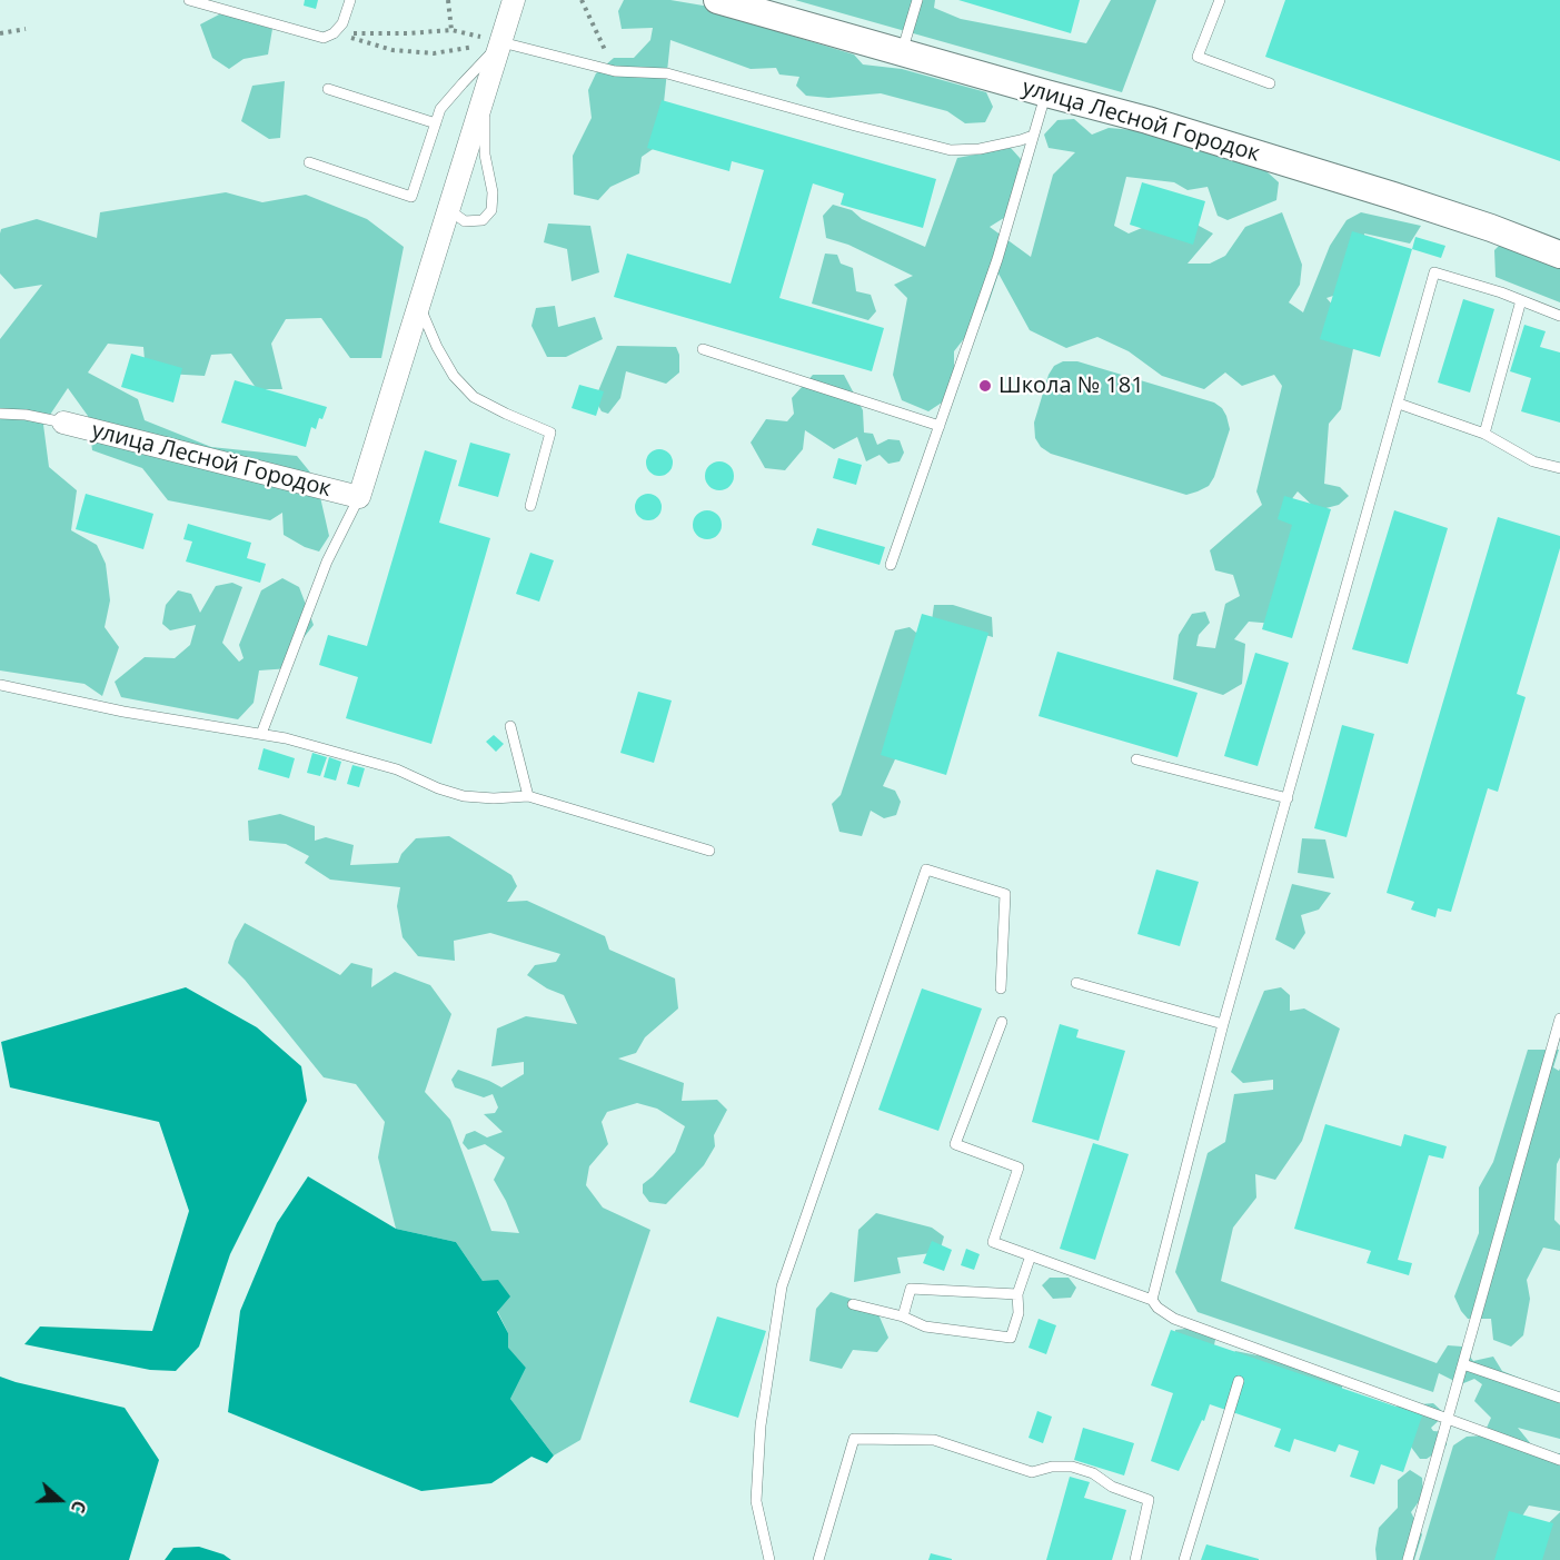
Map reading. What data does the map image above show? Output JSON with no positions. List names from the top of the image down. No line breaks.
{"streets":{"street":["улица Лесной Городок"]},"places":["Школа № 181"],"north":"right"}
